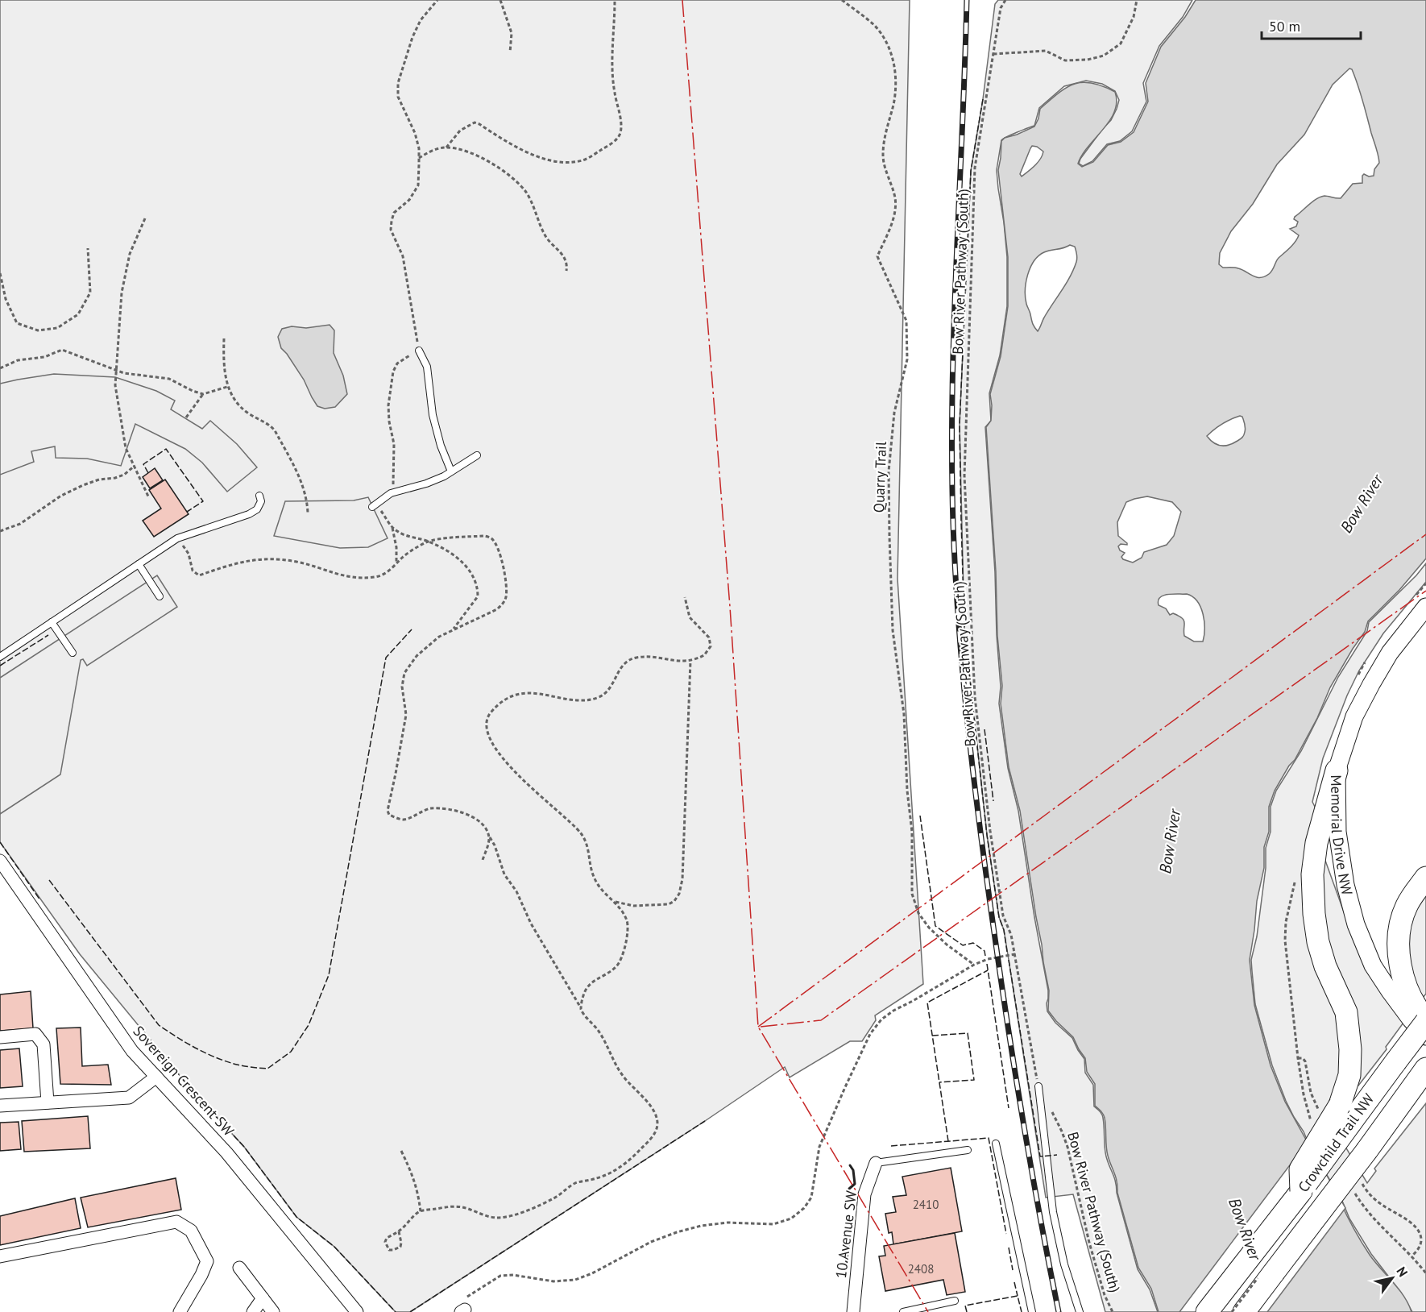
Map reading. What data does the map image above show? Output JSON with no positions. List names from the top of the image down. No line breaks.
{"streets":{"highway":["Crowchild Trail NW"],"main road":["Memorial Drive NW"],"street":["Sovereign Crescent SW","10 Avenue SW"],"path":["Bow River Pathway (South)","Quarry Trail"]},"water":["Bow River"],"house_numbers":["2410","2408"],"scale_bar":"50 m","north":"top right"}
